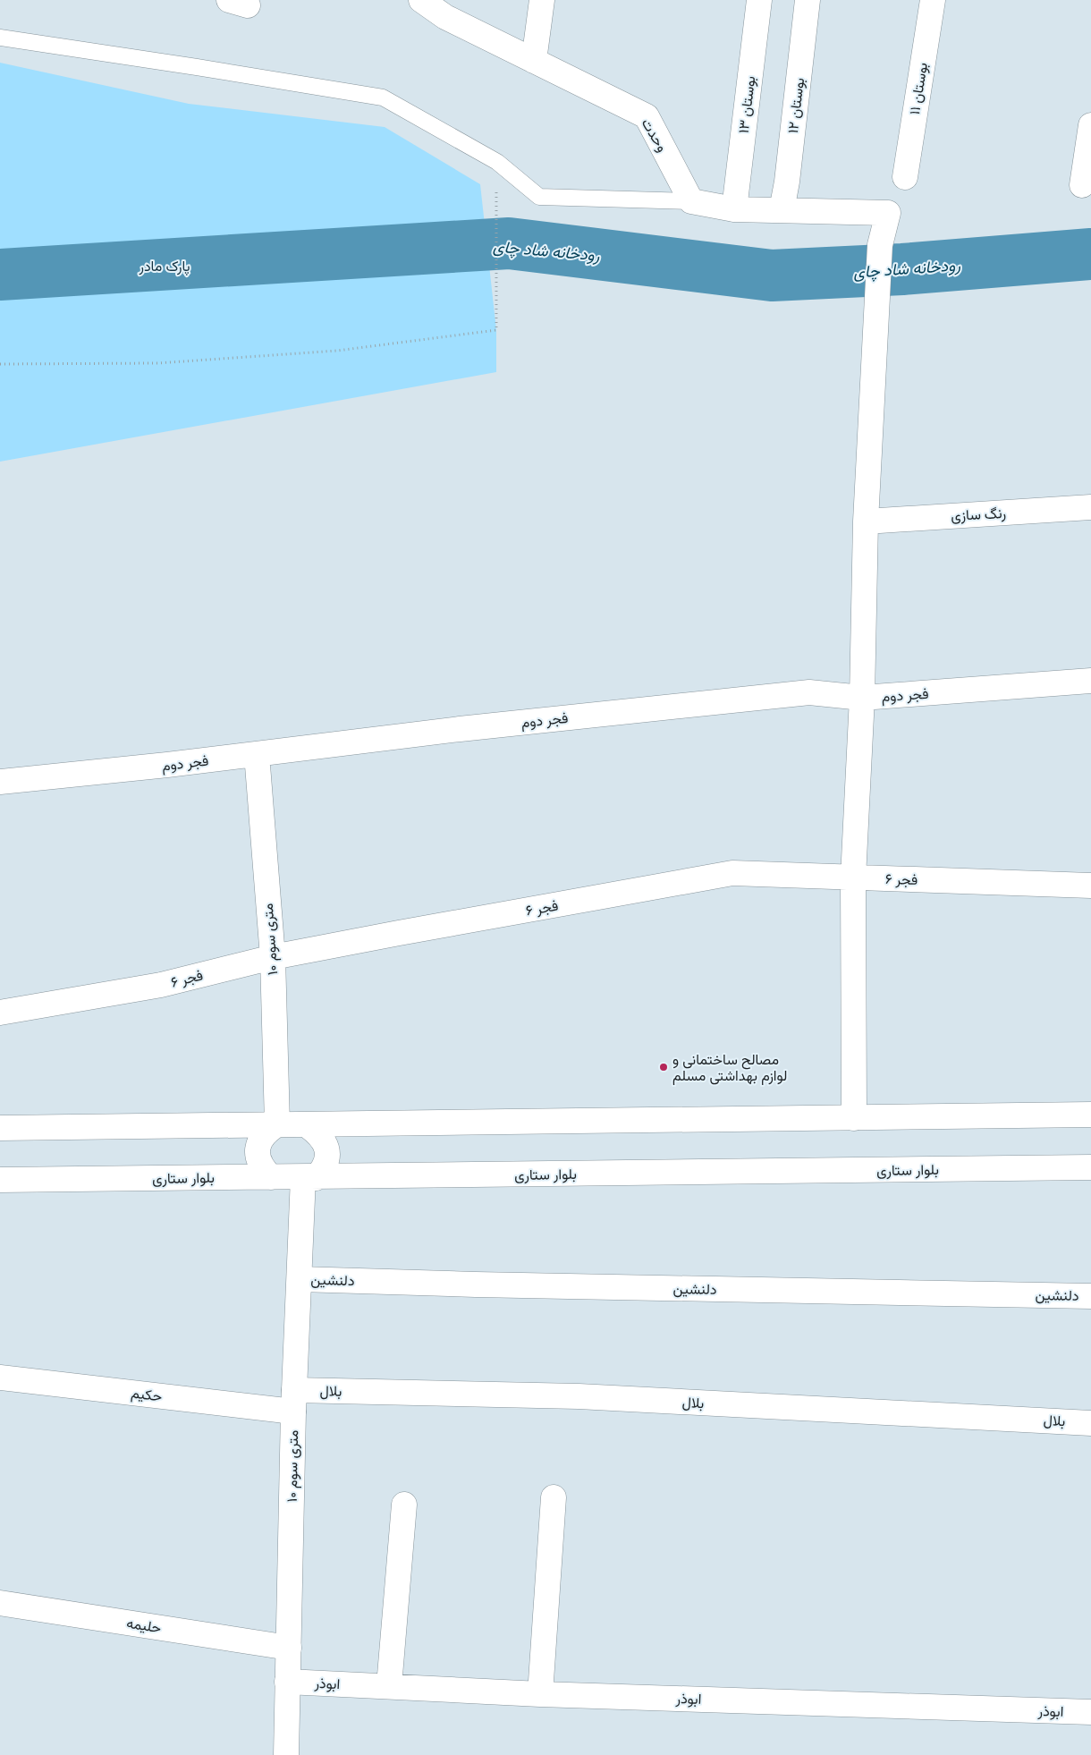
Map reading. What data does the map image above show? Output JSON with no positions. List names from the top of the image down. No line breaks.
{"streets":{"street":["بوستان ۱۱","بوستان ۱۳","بوستان ۱۲","وحدت","رنگ سازی","فجر دوم","فجر ۶","۱۰ متری سوم","بلوار ستاری","دلنشین","بلال","حکیم","حلیمه","ابوذر"]},"crossings":[["فجر دوم","۱۰ متری سوم"],["فجر ۶","۱۰ متری سوم"],["۱۰ متری سوم","بلوار ستاری"],["۱۰ متری سوم","دلنشین"],["۱۰ متری سوم","بلال"],["۱۰ متری سوم","حکیم"],["۱۰ متری سوم","حلیمه"],["۱۰ متری سوم","ابوذر"],["بلال","حکیم"]],"water":["رودخانه شاد چای"],"parks":["پارک مادر"],"places":["مصالح ساختمانی و لوازم بهداشتی مسلم"]}
